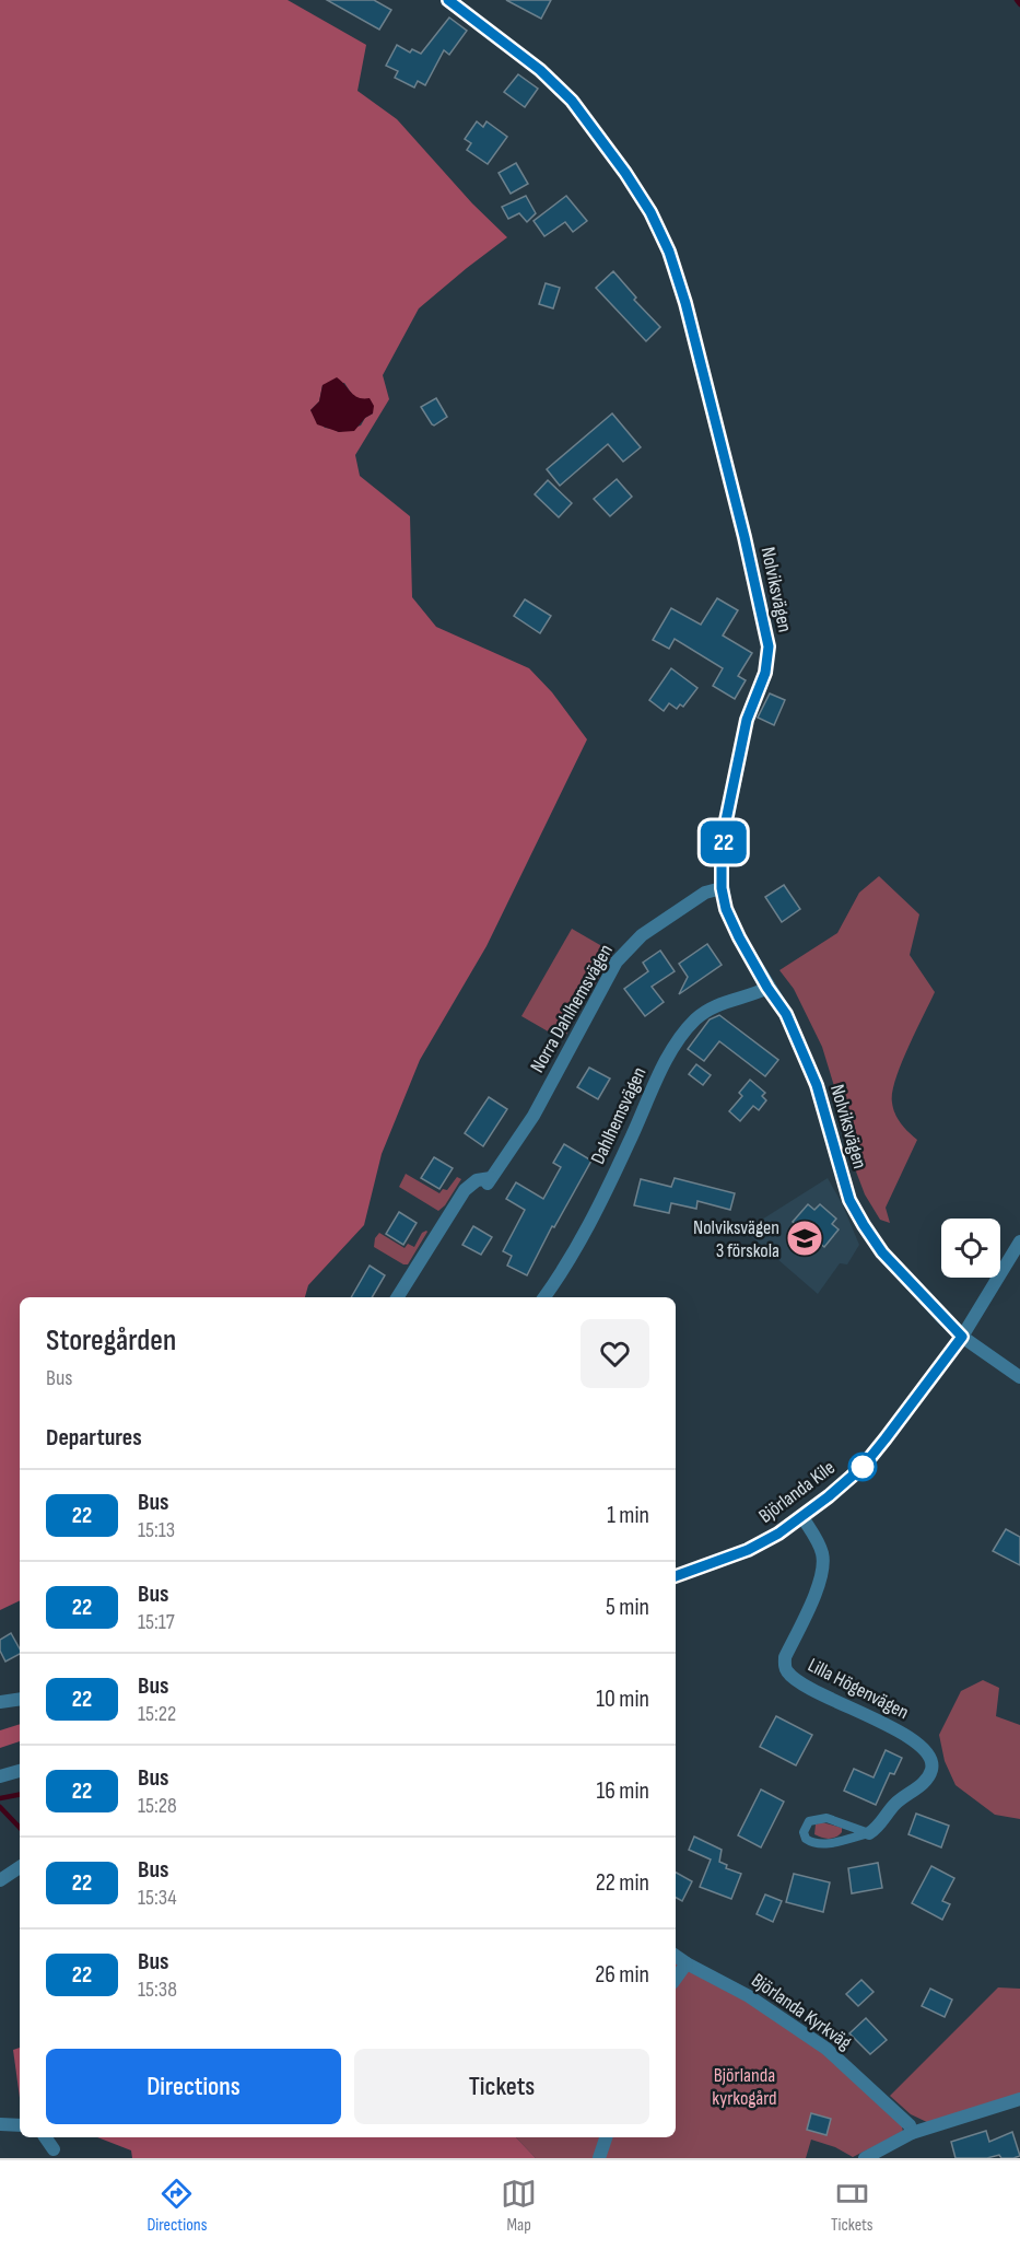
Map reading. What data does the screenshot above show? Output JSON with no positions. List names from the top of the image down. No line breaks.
{"streets":{"street":["Nolviksvägen","Norra Dahlhemsvägen","Dahlhemsvägen","Björlanda Kile","Lilla Högenvägen","Björlanda Kyrkväg"]},"crossings":[["Nolviksvägen","Norra Dahlhemsvägen"],["Nolviksvägen","Dahlhemsvägen"],["Nolviksvägen","Björlanda Kile"],["Björlanda Kile","Lilla Högenvägen"]],"parks":["Björlanda kyrkogård"],"places":{"school or university":["Nolviksvägen 3 förskola"]},"lines":["bus line 22"],"page":{"on_map":"22","heading":[["Storegården","Bus"],"Departures"],"list":[{"mark":"22","name":"Bus","note":"15:13","value":"1 min"},{"mark":"22","name":"Bus","note":"15:17","value":"5 min"},{"mark":"22","name":"Bus","note":"15:22","value":"10 min"},{"mark":"22","name":"Bus","note":"15:28","value":"16 min"},{"mark":"22","name":"Bus","note":"15:34","value":"22 min"},{"mark":"22","name":"Bus","note":"15:38","value":"26 min"}],"buttons":["Directions","Tickets"],"tabs":["Directions","Map","Tickets"]}}
